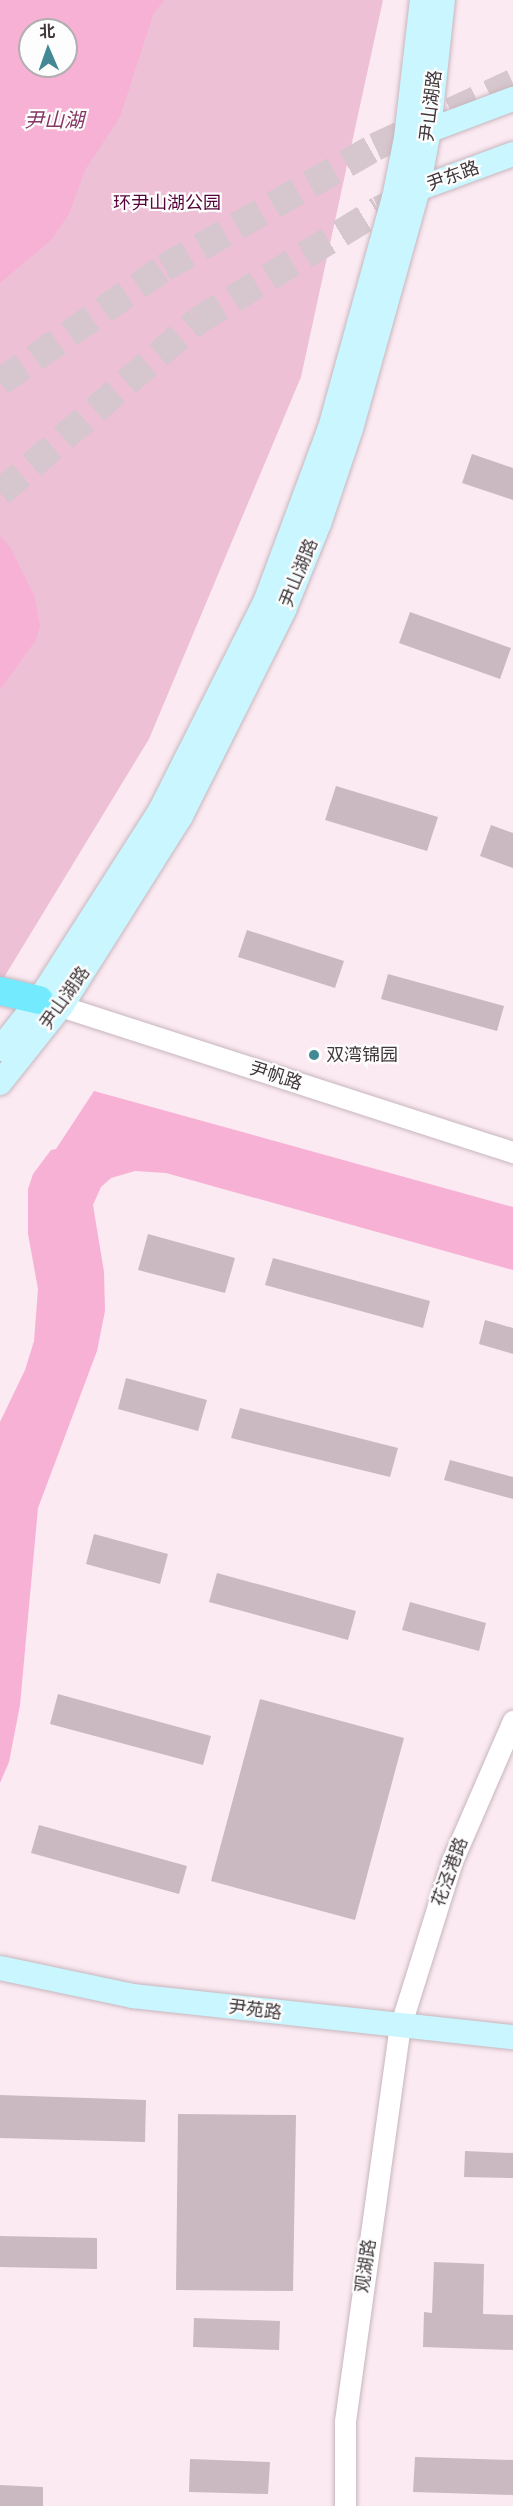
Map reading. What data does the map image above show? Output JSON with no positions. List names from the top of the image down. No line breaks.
{"streets":{"main road":["尹山湖路","尹东路","尹苑路"],"street":["尹帆路","花泾港路","观湖路"]},"crossings":[["尹山湖路","尹东路"],["尹山湖路","尹帆路"],["花泾港路","尹苑路"],["花泾港路","观湖路"],["尹苑路","观湖路"]],"water":["尹山湖"],"parks":["环尹山湖公园"],"places":["双湾锦园"],"north":"top"}
